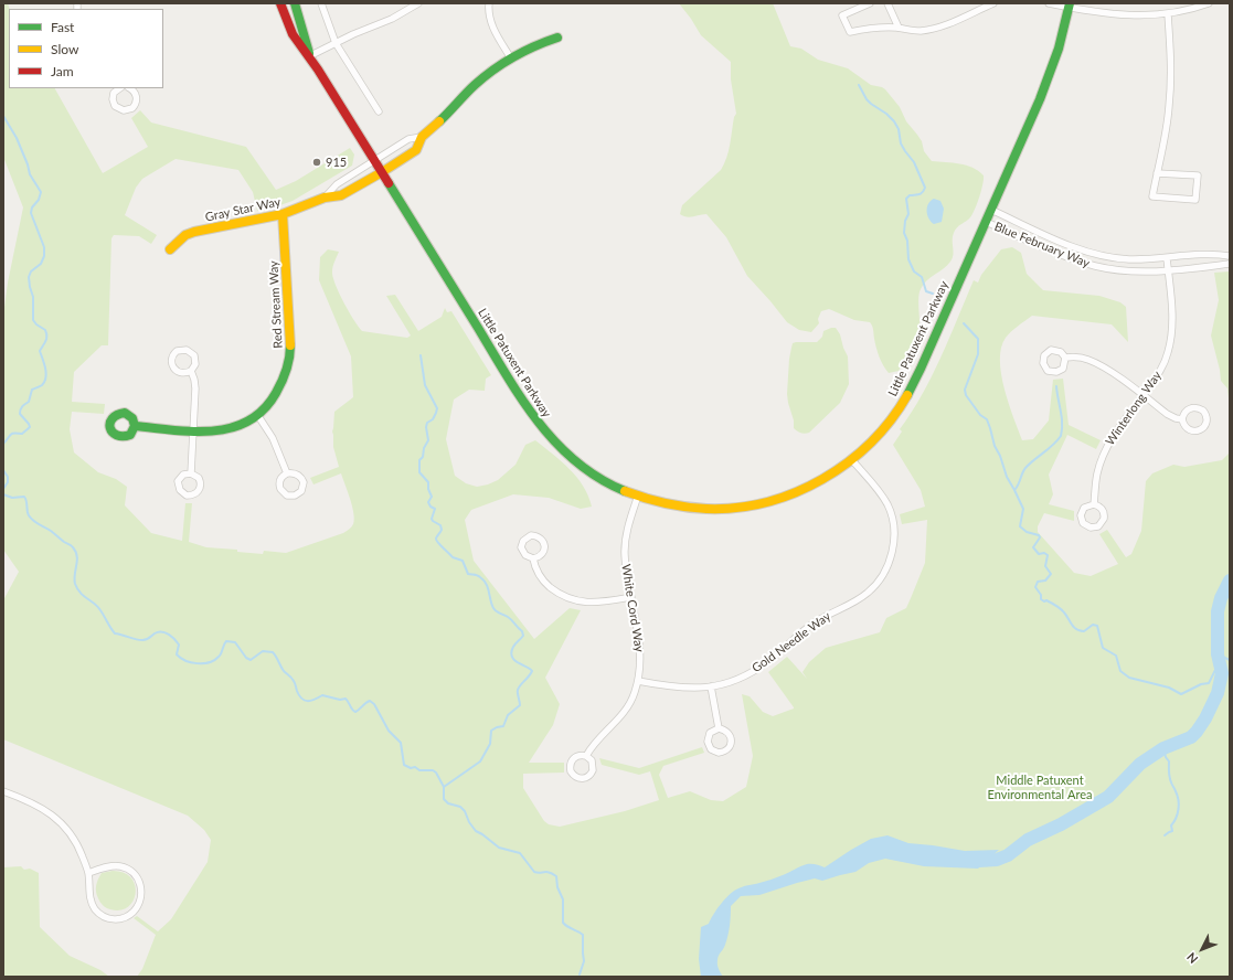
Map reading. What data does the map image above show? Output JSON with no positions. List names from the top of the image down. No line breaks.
{"streets":{"street":["Gray Star Way","Blue February Way","Red Stream Way","Little Patuxent Parkway","Winterlong Way","White Cord Way","Gold Needle Way"]},"crossings":[["Gray Star Way","Red Stream Way"],["Gray Star Way","Little Patuxent Parkway"],["Blue February Way","Little Patuxent Parkway"],["Blue February Way","Winterlong Way"],["Little Patuxent Parkway","White Cord Way"],["Little Patuxent Parkway","Gold Needle Way"],["White Cord Way","Gold Needle Way"]],"parks":["Middle Patuxent Environmental Area"],"places":["915"],"legend":["Fast","Slow","Jam"],"north":"bottom left"}
